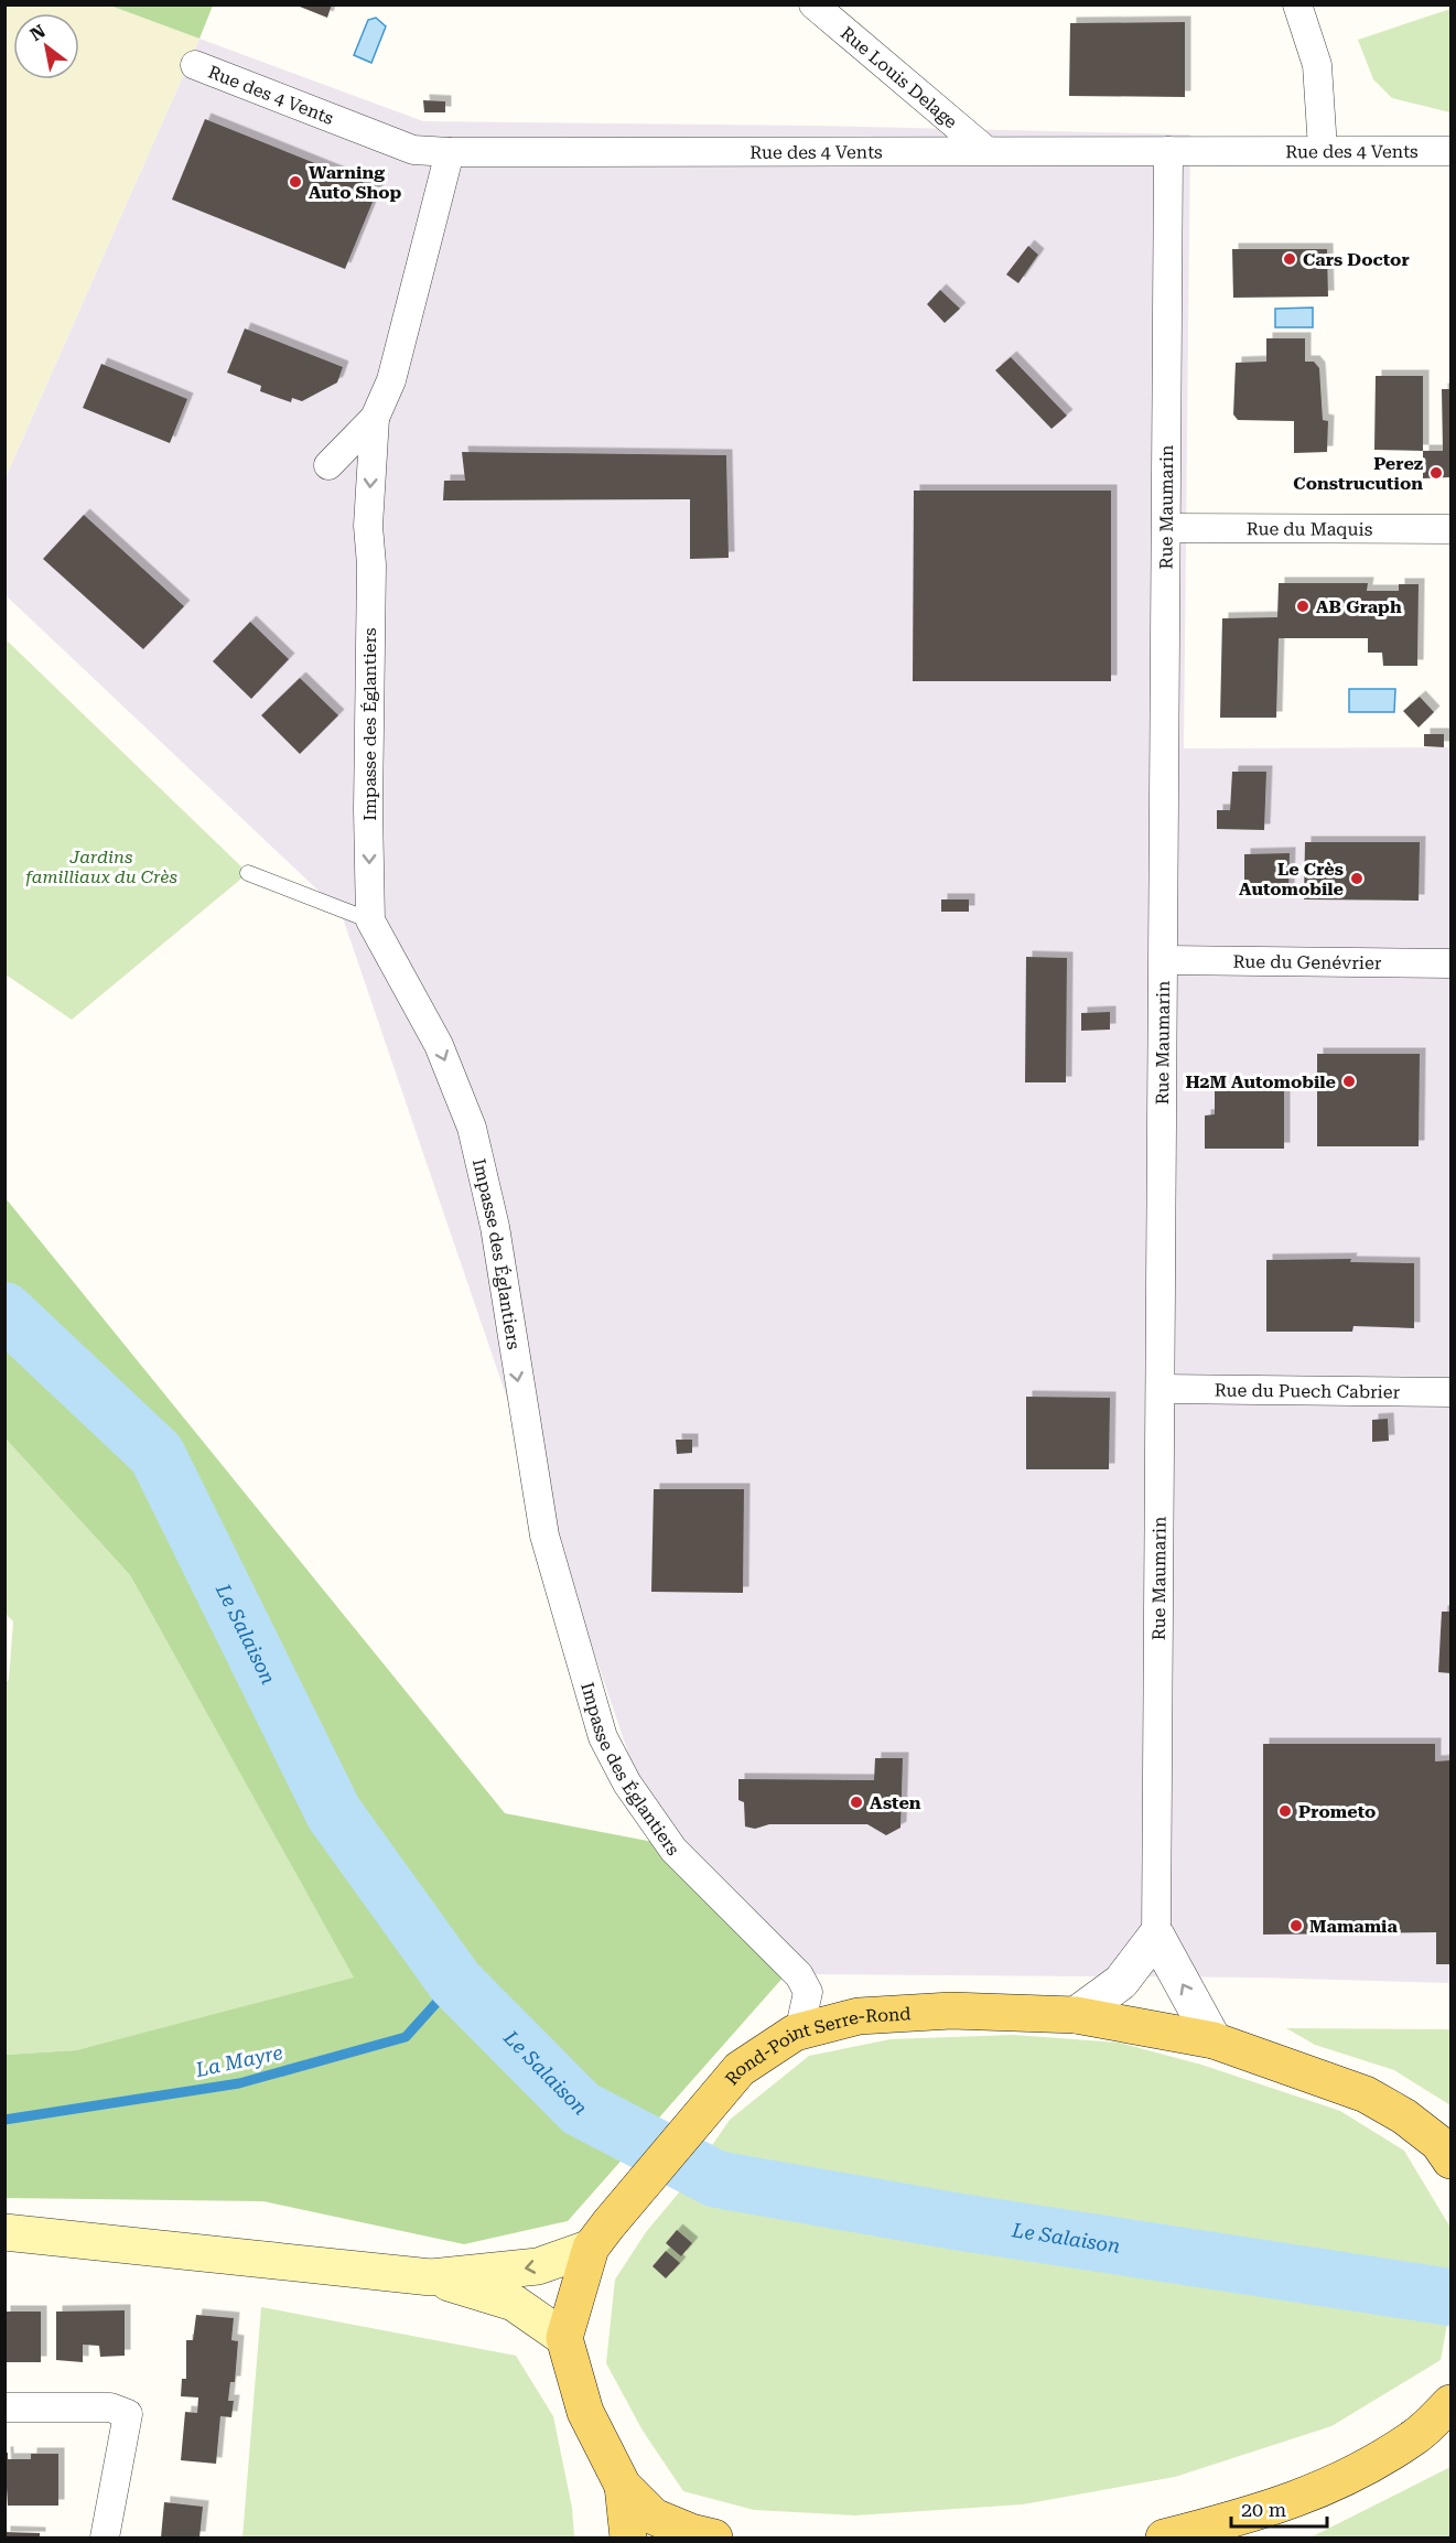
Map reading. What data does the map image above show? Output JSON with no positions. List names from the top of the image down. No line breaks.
{"streets":{"main road":["Rond-Point Serre-Rond"],"street":["Rue Louis Delage","Rue des 4 Vents","Rue Maumarin","Rue du Maquis","Impasse des Églantiers","Rue du Genévrier","Rue du Puech Cabrier"]},"crossings":[["Rue Louis Delage","Rue des 4 Vents"],["Rue des 4 Vents","Rue Maumarin"],["Rue des 4 Vents","Impasse des Églantiers"],["Rue Maumarin","Rue du Maquis"],["Rue Maumarin","Rue du Genévrier"],["Rue Maumarin","Rue du Puech Cabrier"],["Impasse des Églantiers","Rond-Point Serre-Rond"]],"one_way":["Impasse des Églantiers"],"water":["Le Salaison","La Mayre"],"parks":["Jardins familliaux du Crès"],"places":["Warning Auto Shop","Cars Doctor","Perez Construcution","AB Graph","Le Crès Automobile","H2M Automobile","Asten","Prometo","Mamamia"],"scale_bar":"20 m","north":"top left"}
